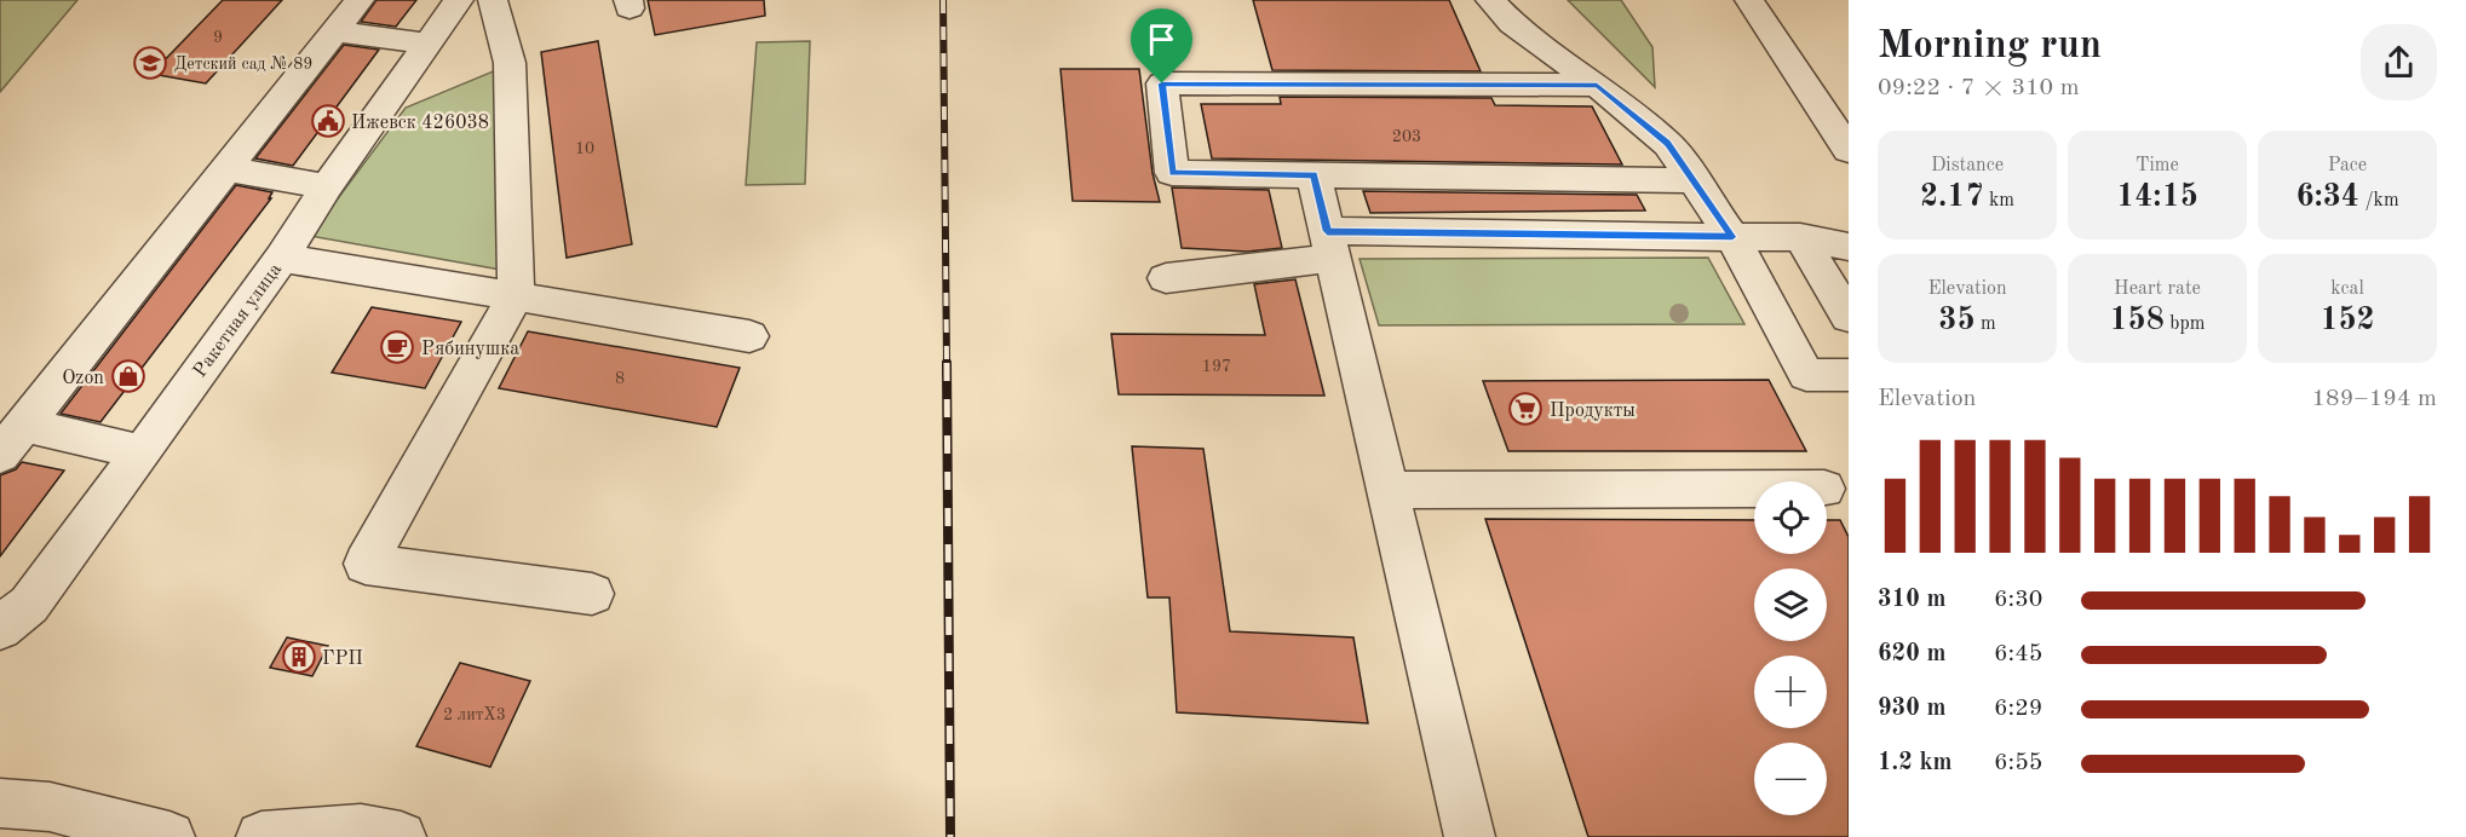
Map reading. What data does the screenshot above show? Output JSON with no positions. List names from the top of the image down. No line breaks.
{"streets":{"street":["Ракетная улица"]},"places":{"school or university":["Детский сад № 89"],"public building":["Ижевск 426038"],"cafe":["Рябинушка"],"shop":["Ozon"],"supermarket":["Продукты"],"building":["ГРП"]},"house_numbers":["9","203","10","197","8","2 литХ3"],"page":{"heading":["Morning run","09:22 · 7 × 310 m"],"stats":[["Distance","2.17 km"],["Time","14:15"],["Pace","6:34 /km"],["Elevation","35 m"],["Heart rate","158 bpm"],["kcal","152"]],"chart":["Elevation","189–194 m"],"map_buttons":["+","−"],"list":[{"name":"310 m","note":"6:30"},{"name":"620 m","note":"6:45"},{"name":"930 m","note":"6:29"},{"name":"1.2 km","note":"6:55"}]}}
